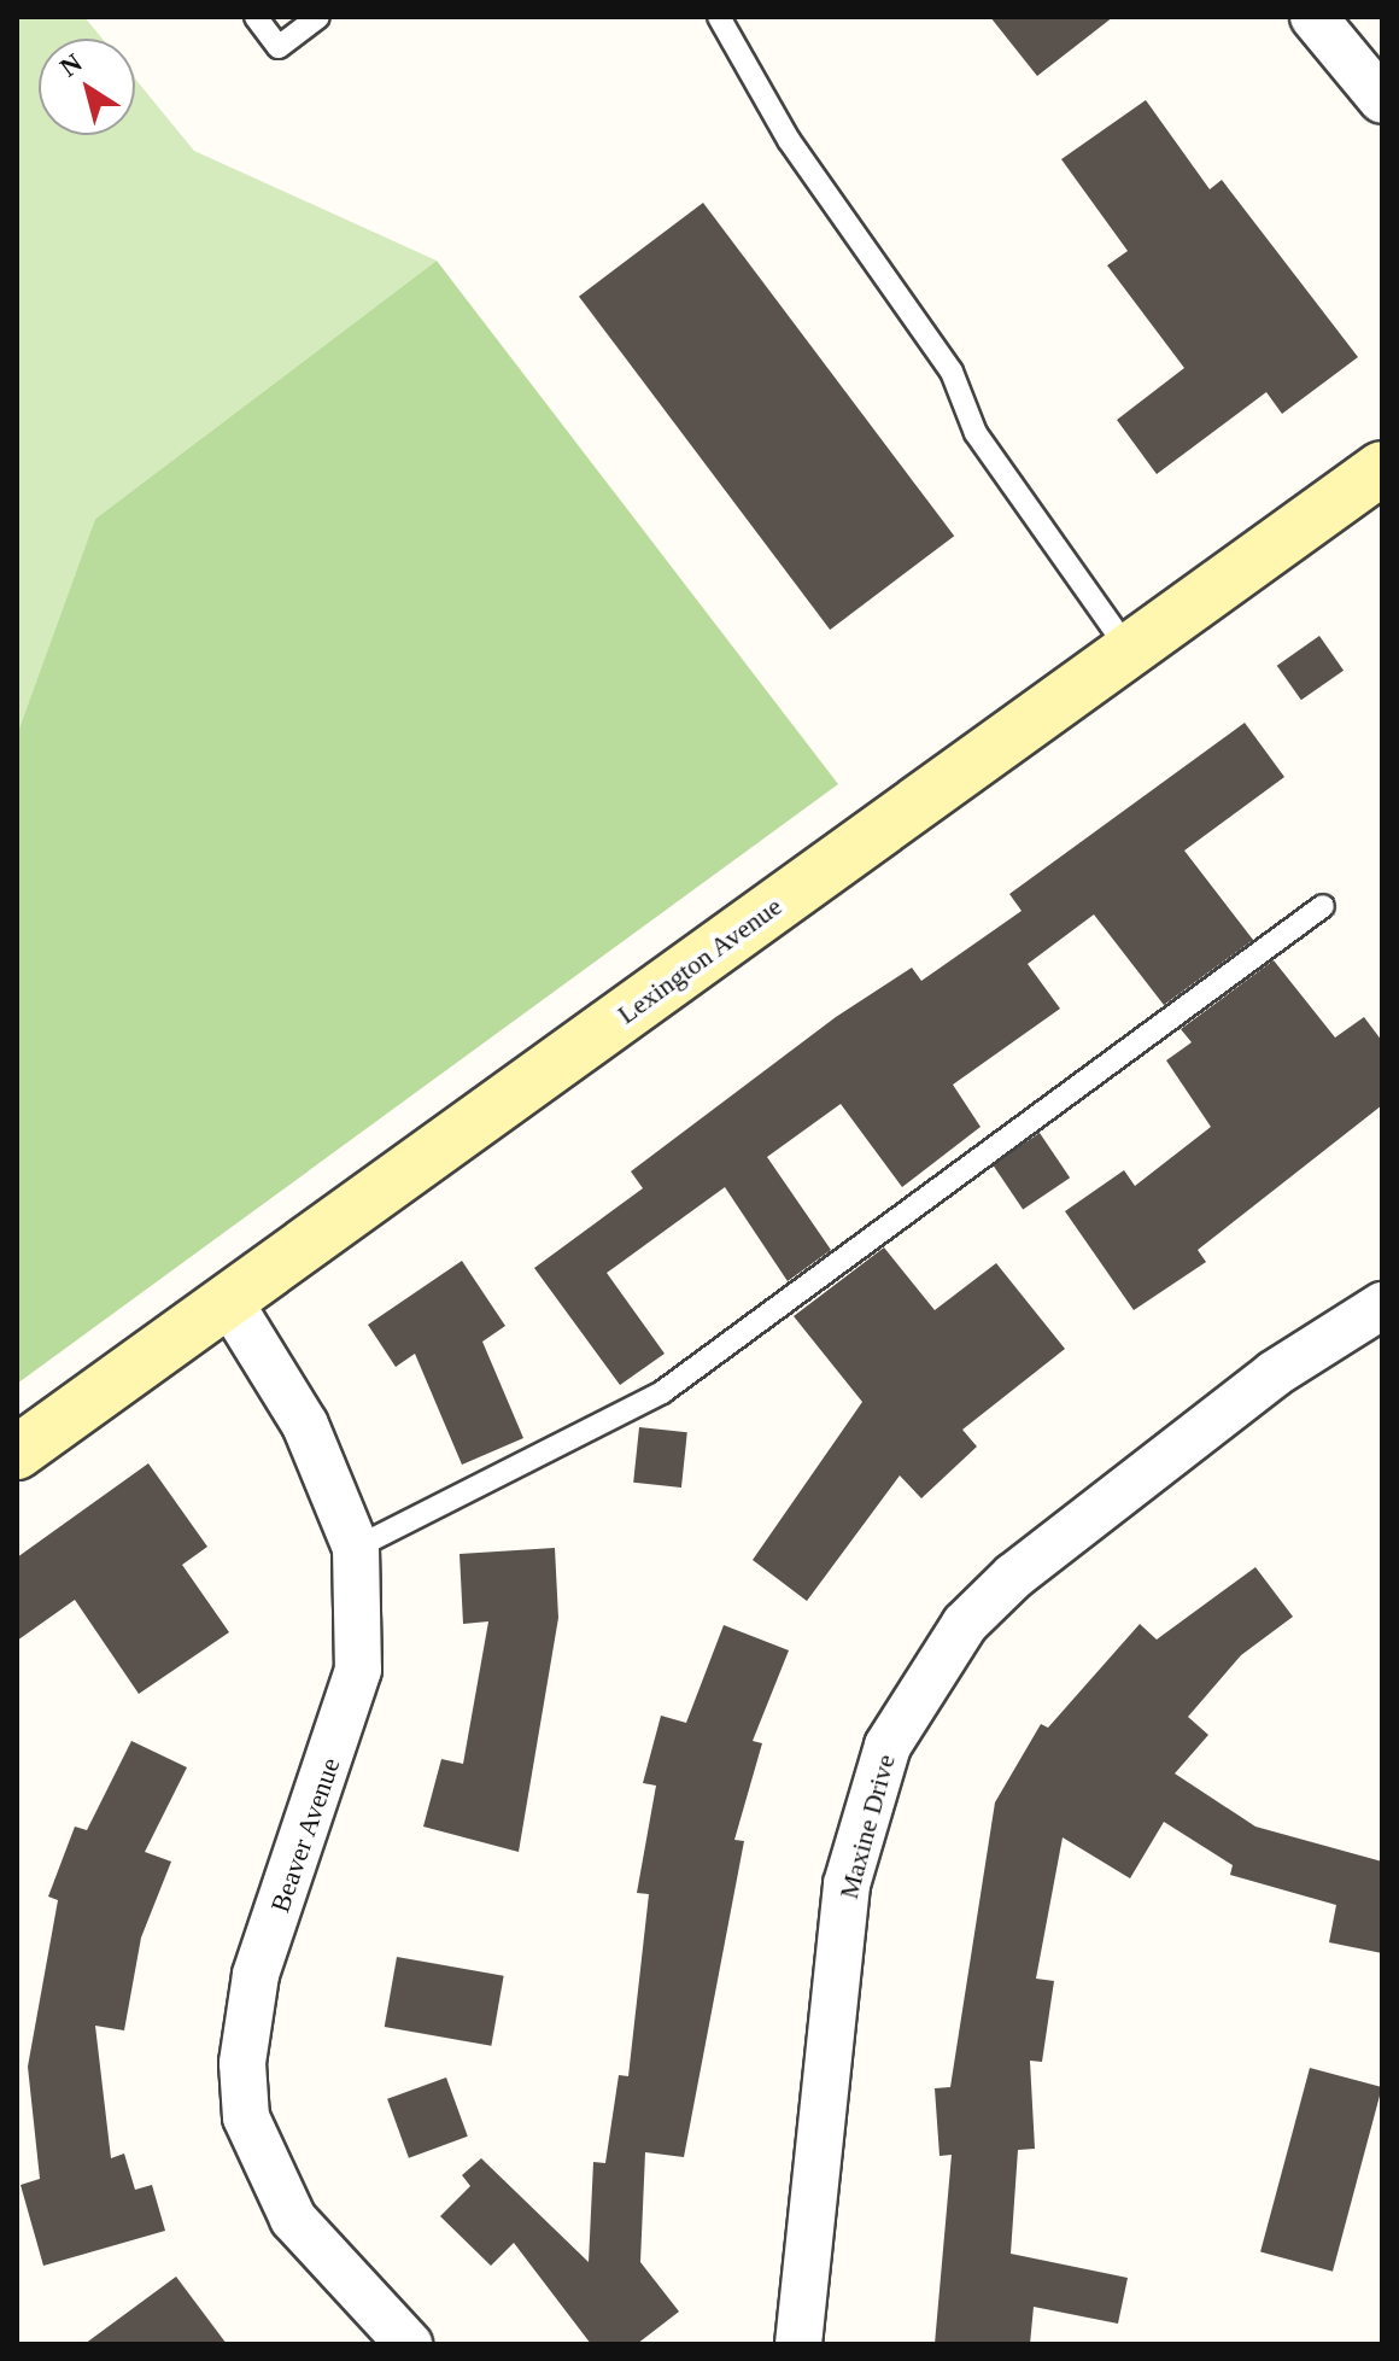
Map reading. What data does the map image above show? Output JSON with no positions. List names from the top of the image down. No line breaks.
{"streets":{"street":["Lexington Avenue","Maxine Drive","Beaver Avenue"]},"crossings":[["Lexington Avenue","Beaver Avenue"]],"north":"top left"}
